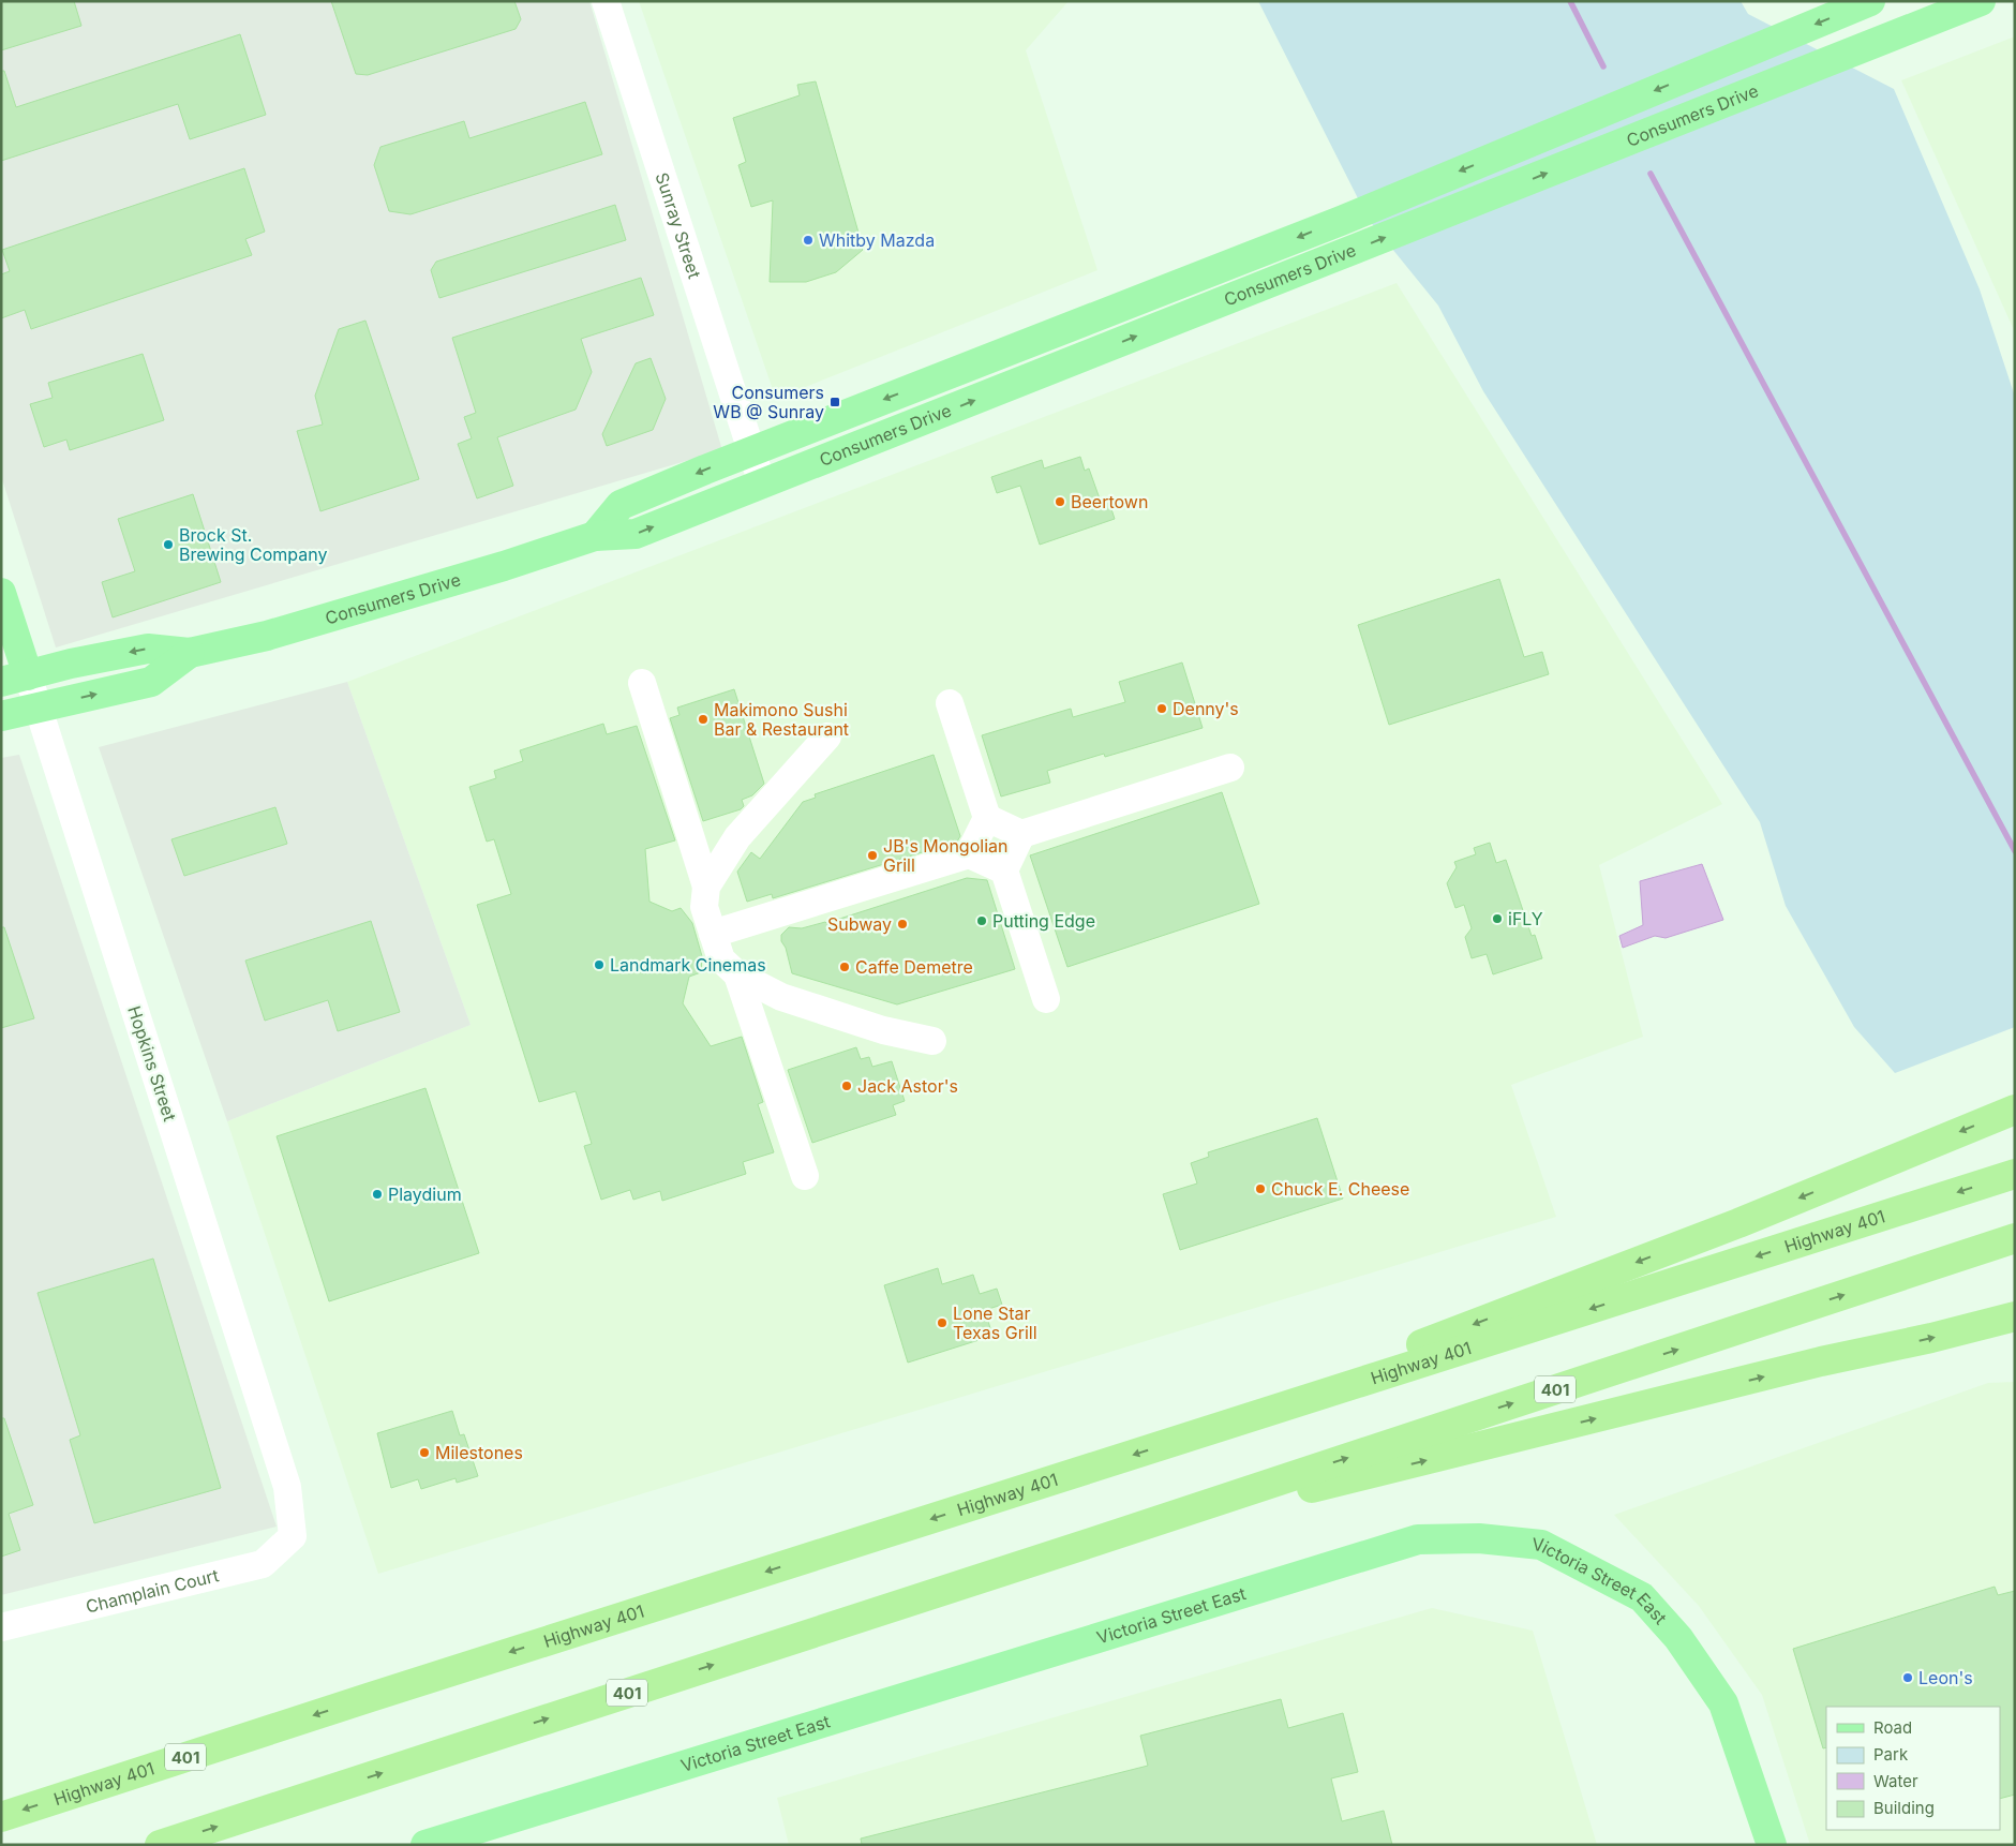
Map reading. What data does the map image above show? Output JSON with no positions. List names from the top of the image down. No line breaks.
{"streets":{"highway":["Highway 401","401"],"main road":["Consumers Drive","Hopkins Street","Victoria Street East"],"street":["Sunray Street","Champlain Court"]},"crossings":[["Consumers Drive","Sunray Street"],["Consumers Drive","Hopkins Street"],["Hopkins Street","Champlain Court"]],"places":{"other":["Whitby Mazda","Beertown","Brock St. Brewing Company","Denny's","Makimono Sushi Bar & Restaurant","JB's Mongolian Grill","iFLY","Putting Edge","Subway","Landmark Cinemas","Caffe Demetre","Jack Astor's","Chuck E. Cheese","Playdium","Lone Star Texas Grill","Milestones","Leon's"],"transit":["Consumers WB @ Sunray"]},"legend":["Road","Park","Water","Building"]}
